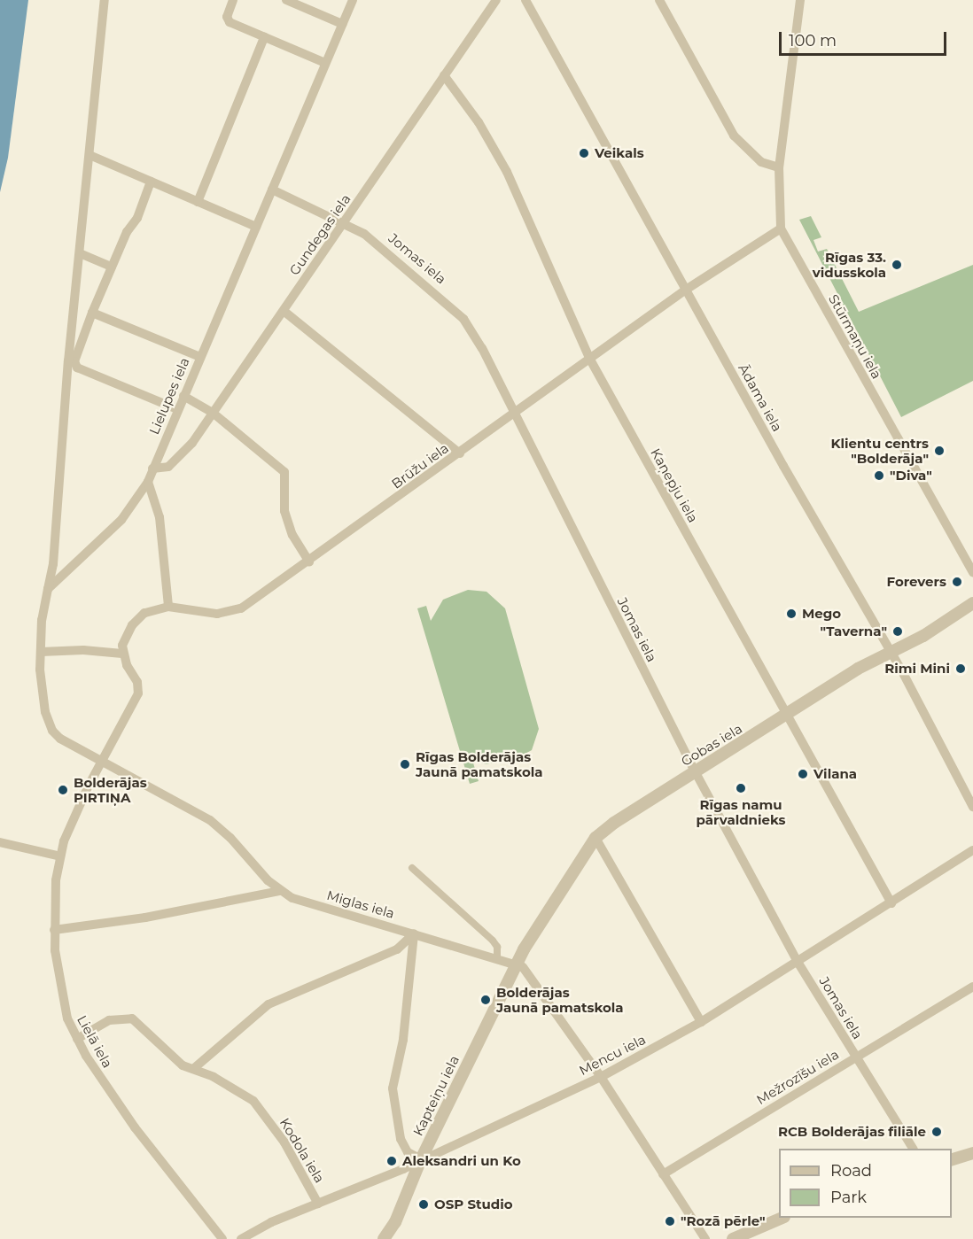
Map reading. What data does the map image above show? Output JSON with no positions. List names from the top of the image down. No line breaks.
{"streets":{"street":["Gundegas iela","Jomas iela","Stūrmaņu iela","Lielupes iela","Ādama iela","Brūžu iela","Kaņepju iela","Gobas iela","Miglas iela","Lielā iela","Mencu iela","Mežrozīšu iela","Kapteiņu iela","Kodola iela"]},"crossings":[["Gundegas iela","Jomas iela"],["Gundegas iela","Lielupes iela"],["Gundegas iela","Kaņepju iela"],["Jomas iela","Lielupes iela"],["Jomas iela","Brūžu iela"],["Jomas iela","Gobas iela"],["Jomas iela","Mencu iela"],["Jomas iela","Mežrozīšu iela"],["Stūrmaņu iela","Brūžu iela"],["Ādama iela","Brūžu iela"],["Ādama iela","Gobas iela"],["Brūžu iela","Kaņepju iela"],["Kaņepju iela","Gobas iela"],["Kaņepju iela","Mencu iela"],["Gobas iela","Miglas iela"],["Gobas iela","Kapteiņu iela"],["Miglas iela","Lielā iela"],["Miglas iela","Mencu iela"],["Miglas iela","Mežrozīšu iela"],["Miglas iela","Kapteiņu iela"],["Lielā iela","Kodola iela"],["Mencu iela","Kapteiņu iela"],["Mencu iela","Kodola iela"]],"places":["Veikals","Rīgas 33. vidusskola","Klientu centrs \"Bolderāja\"","\"Diva\"","Forevers","Mego","\"Taverna\"","Rimi Mini","Rīgas Bolderājas Jaunā pamatskola","Vilana","Rīgas namu pārvaldnieks","Bolderājas PIRTIŅA","Bolderājas Jaunā pamatskola","RCB Bolderājas filiāle","Aleksandri un Ko","OSP Studio","\"Rozā pērle\""],"legend":["Road","Park"],"scale_bar":"100 m"}
